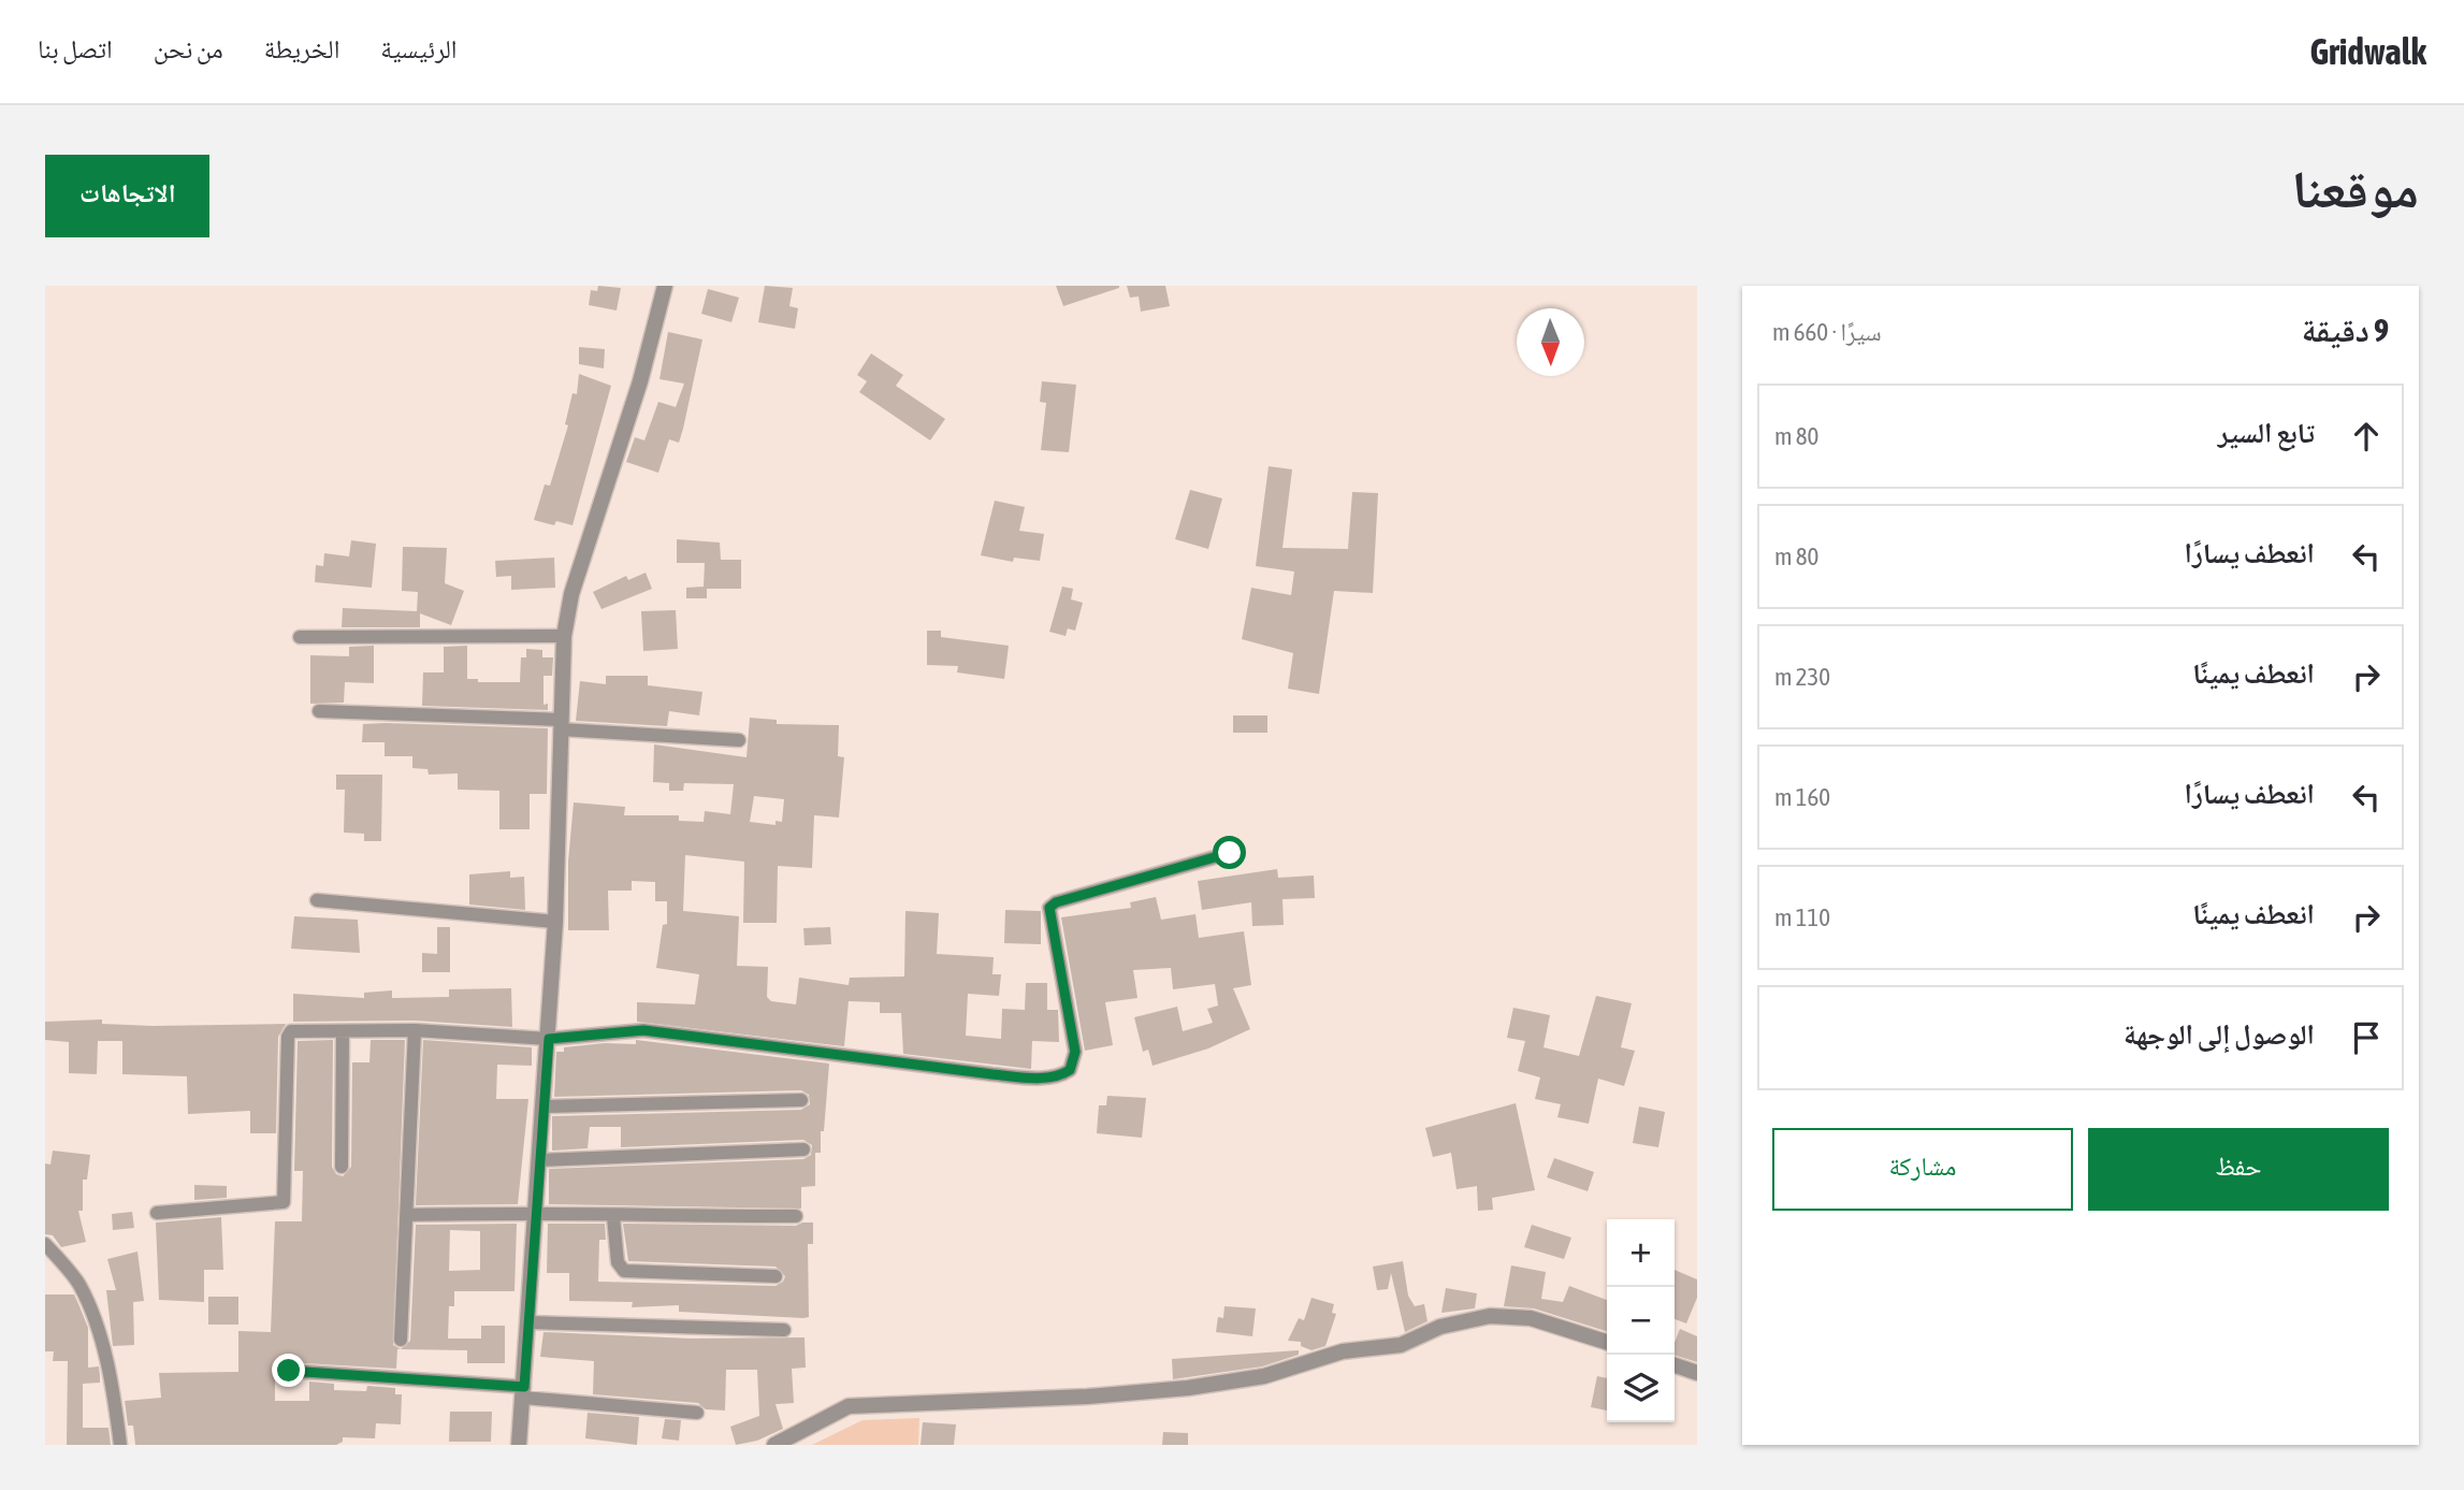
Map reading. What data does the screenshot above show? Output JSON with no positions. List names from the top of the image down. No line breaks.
{"north":"bottom","page":{"header":"Gridwalk","nav":["الرئيسية","الخريطة","من نحن","اتصل بنا"],"title":"موقعنا","buttons":["الاتجاهات",["حفظ","مشاركة"]],"heading":["9 دقيقة","سيرًا · 660 m"],"list":[["تابع السير","80 m"],["انعطف يسارًا","80 m"],["انعطف يمينًا","230 m"],["انعطف يسارًا","160 m"],["انعطف يمينًا","110 m"],"الوصول إلى الوجهة"],"map_buttons":["+","−"]}}
